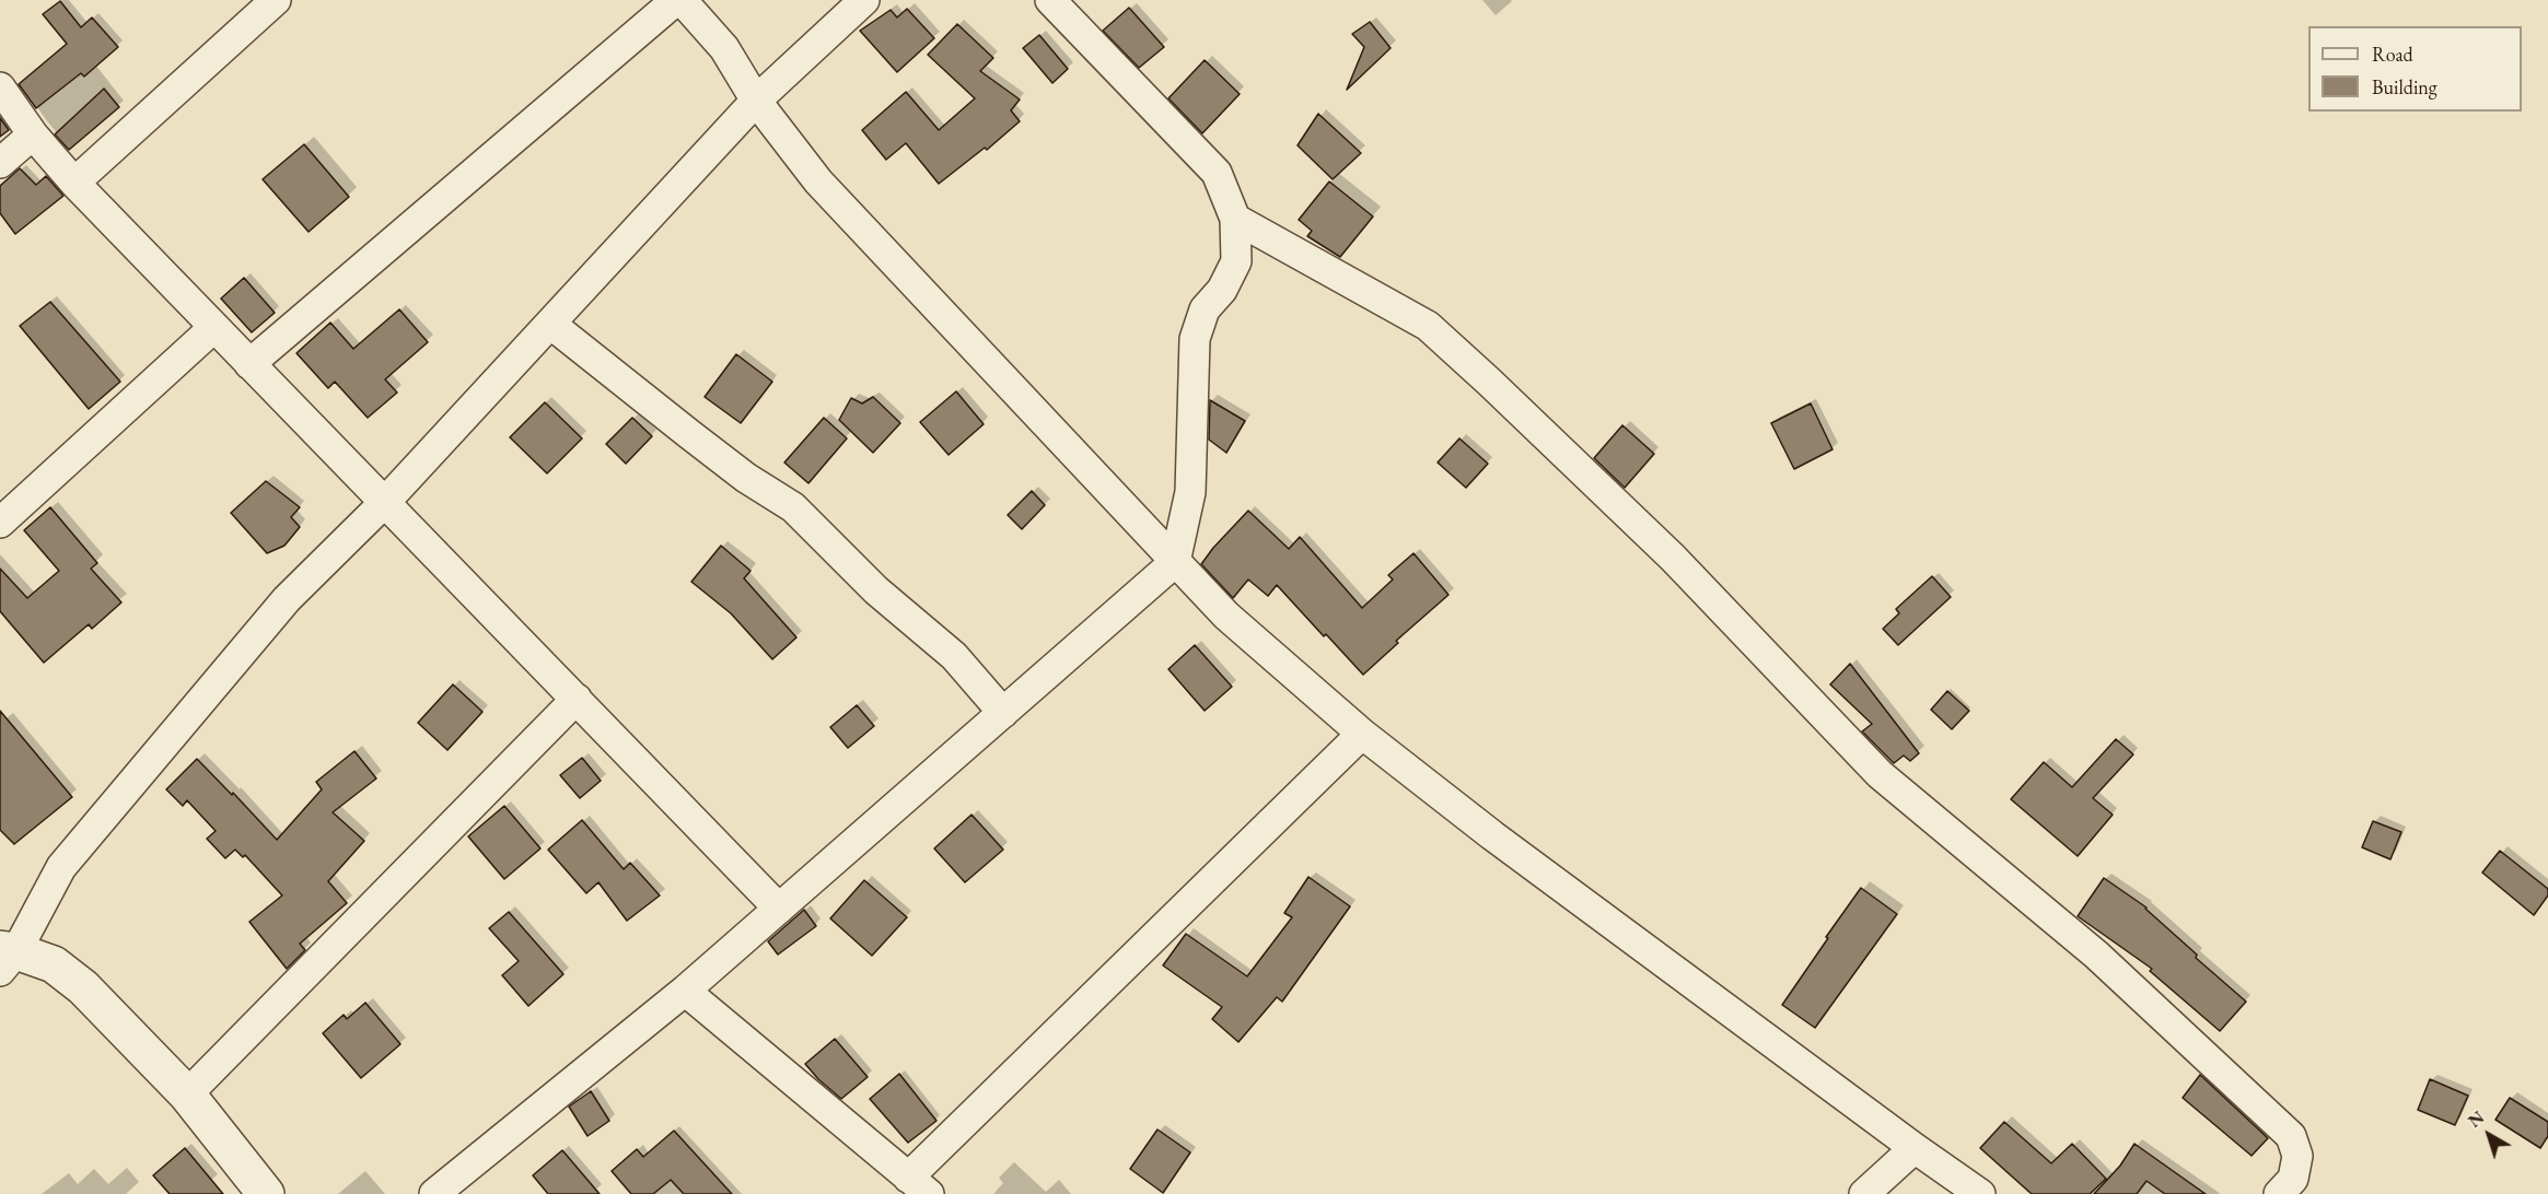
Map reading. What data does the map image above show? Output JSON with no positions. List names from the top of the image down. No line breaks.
{"legend":["Road","Building"],"north":"top left"}
